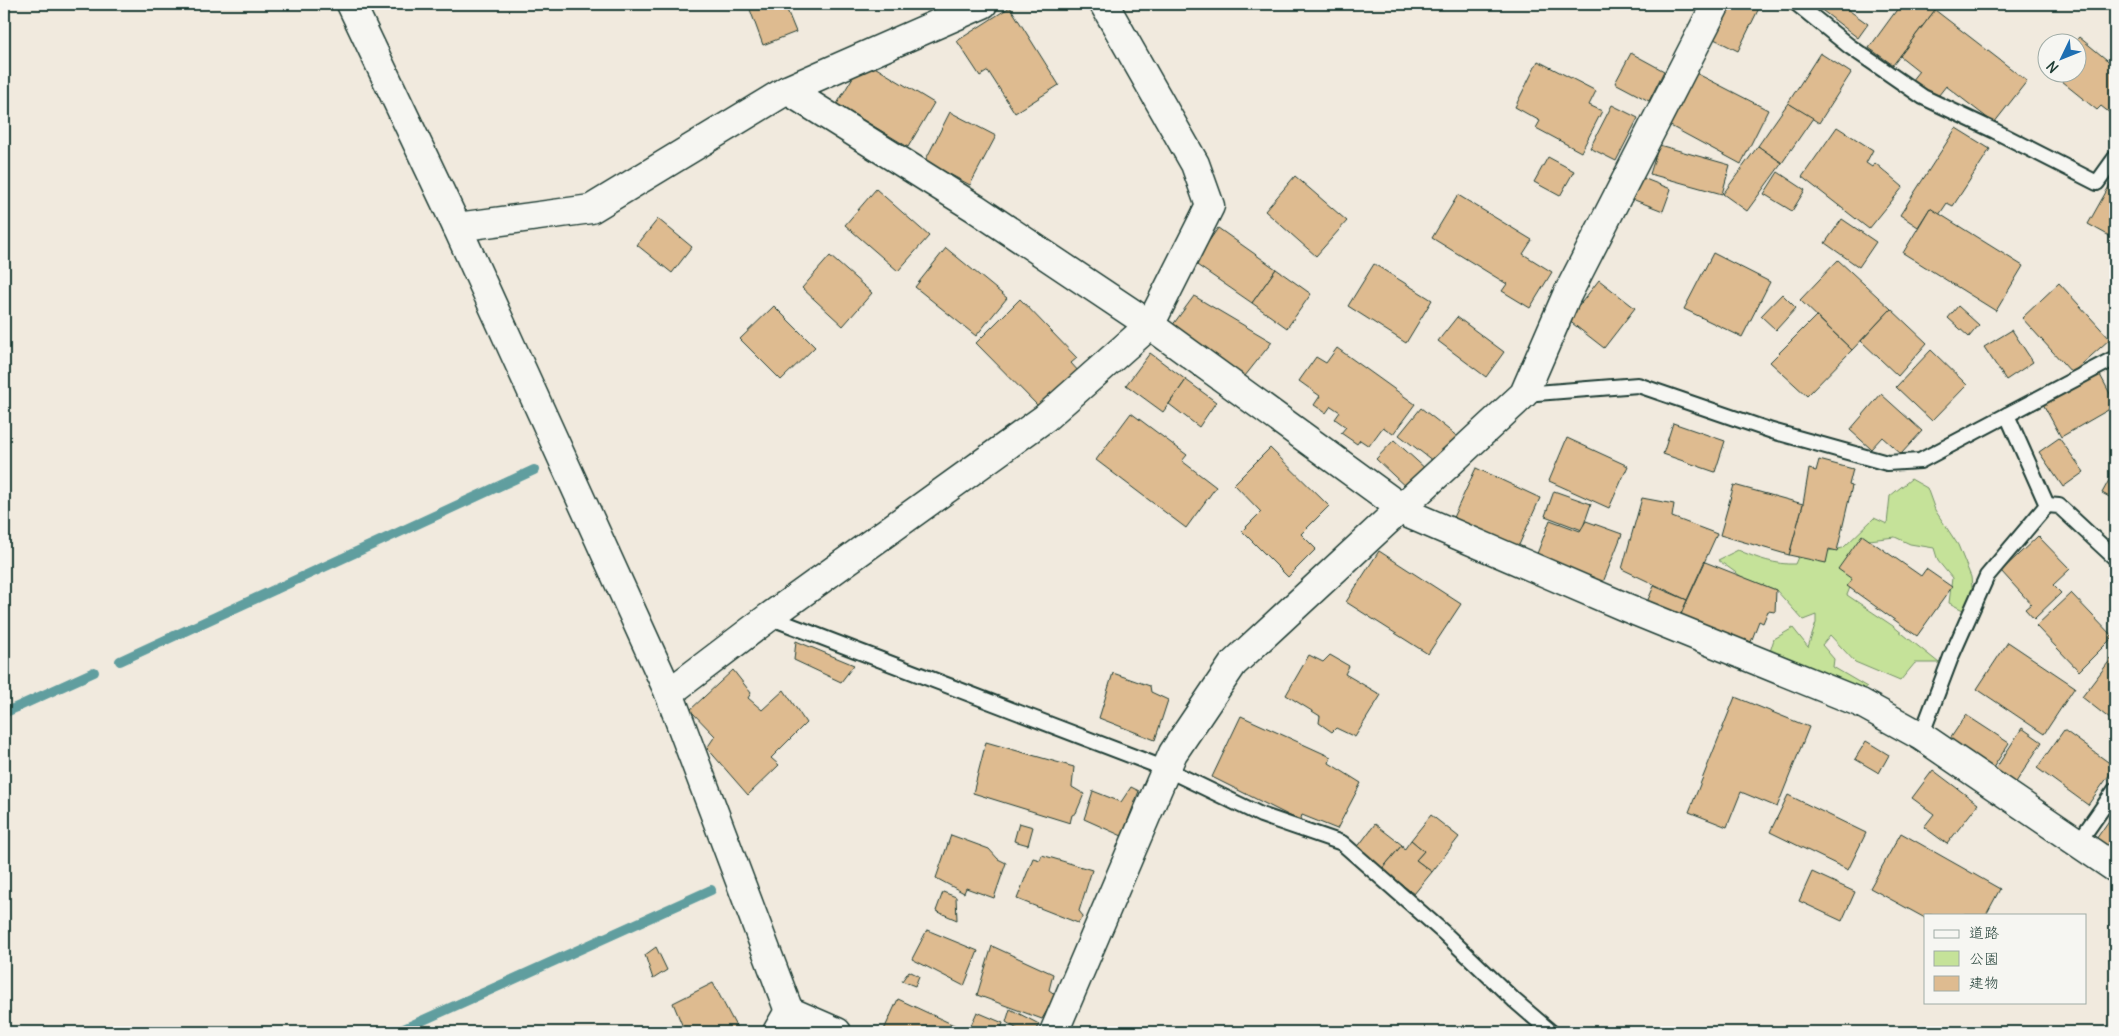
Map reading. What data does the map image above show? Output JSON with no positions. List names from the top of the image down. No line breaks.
{"legend":["道路","公園","建物"],"north":"bottom left"}
